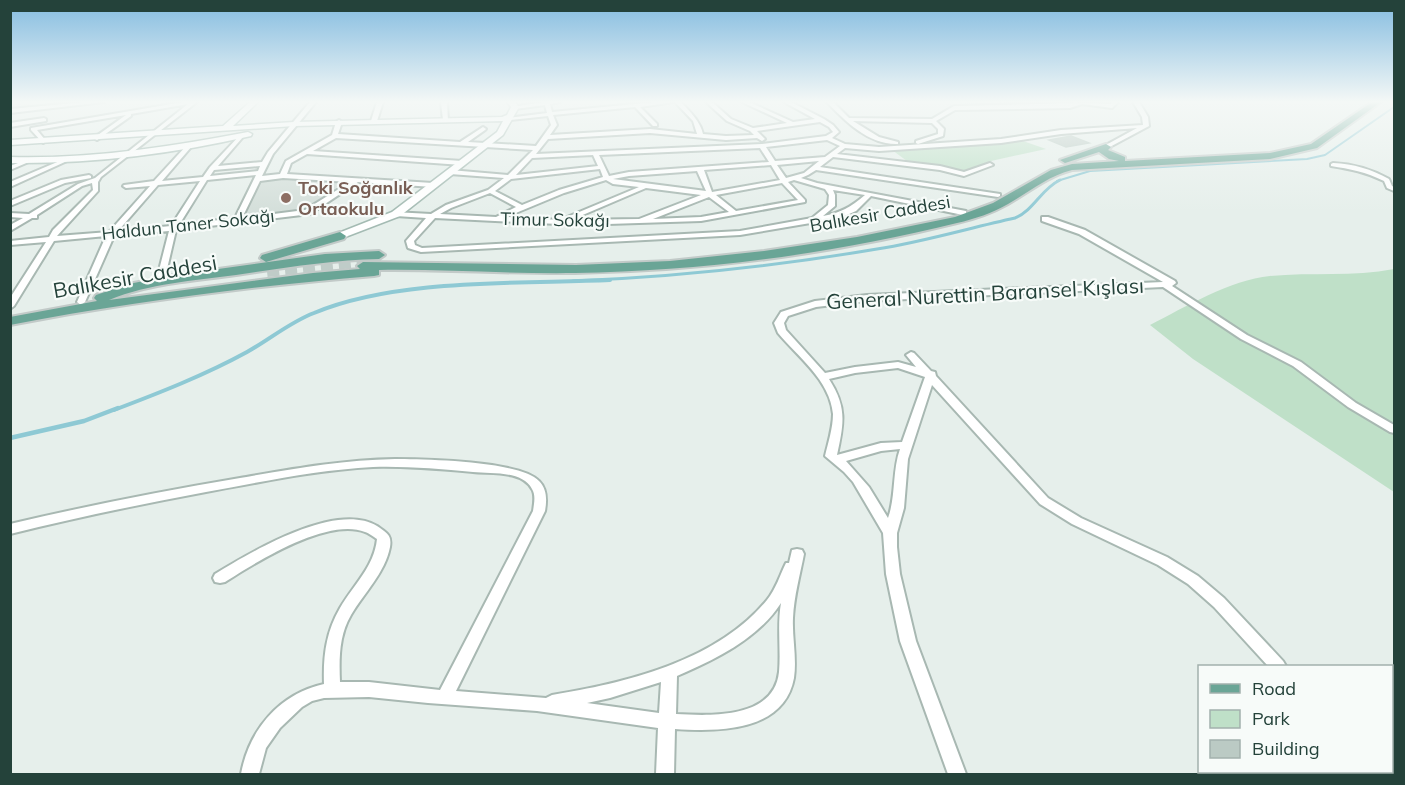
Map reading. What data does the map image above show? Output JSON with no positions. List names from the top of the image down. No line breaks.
{"streets":{"main road":["Balıkesir Caddesi"],"street":["Timur Sokağı","Haldun Taner Sokağı","General Nurettin Baransel Kışlası"]},"places":["Toki Soğanlık Ortaokulu"],"legend":["Road","Park","Building"]}
